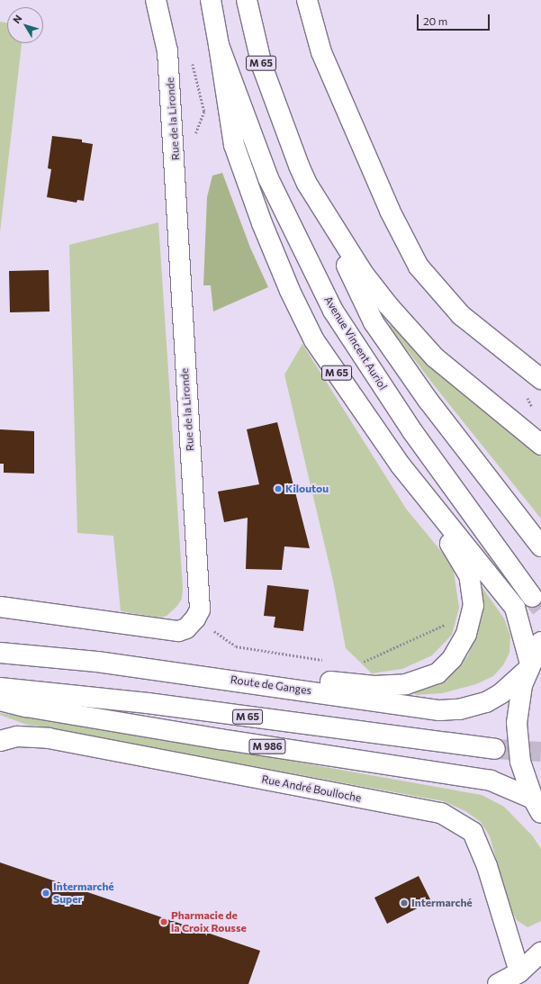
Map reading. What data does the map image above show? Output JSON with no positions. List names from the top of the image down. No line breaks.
{"streets":{"main road":["M 65","Rue de la Lironde","Avenue Vincent Auriol","Route de Ganges","M 986","Rue André Boulloche"]},"crossings":[["M 65","Avenue Vincent Auriol"],["M 65","Route de Ganges"]],"places":["Kiloutou","Intermarché Super","Intermarché","Pharmacie de la Croix Rousse"],"scale_bar":"20 m","north":"top left"}
